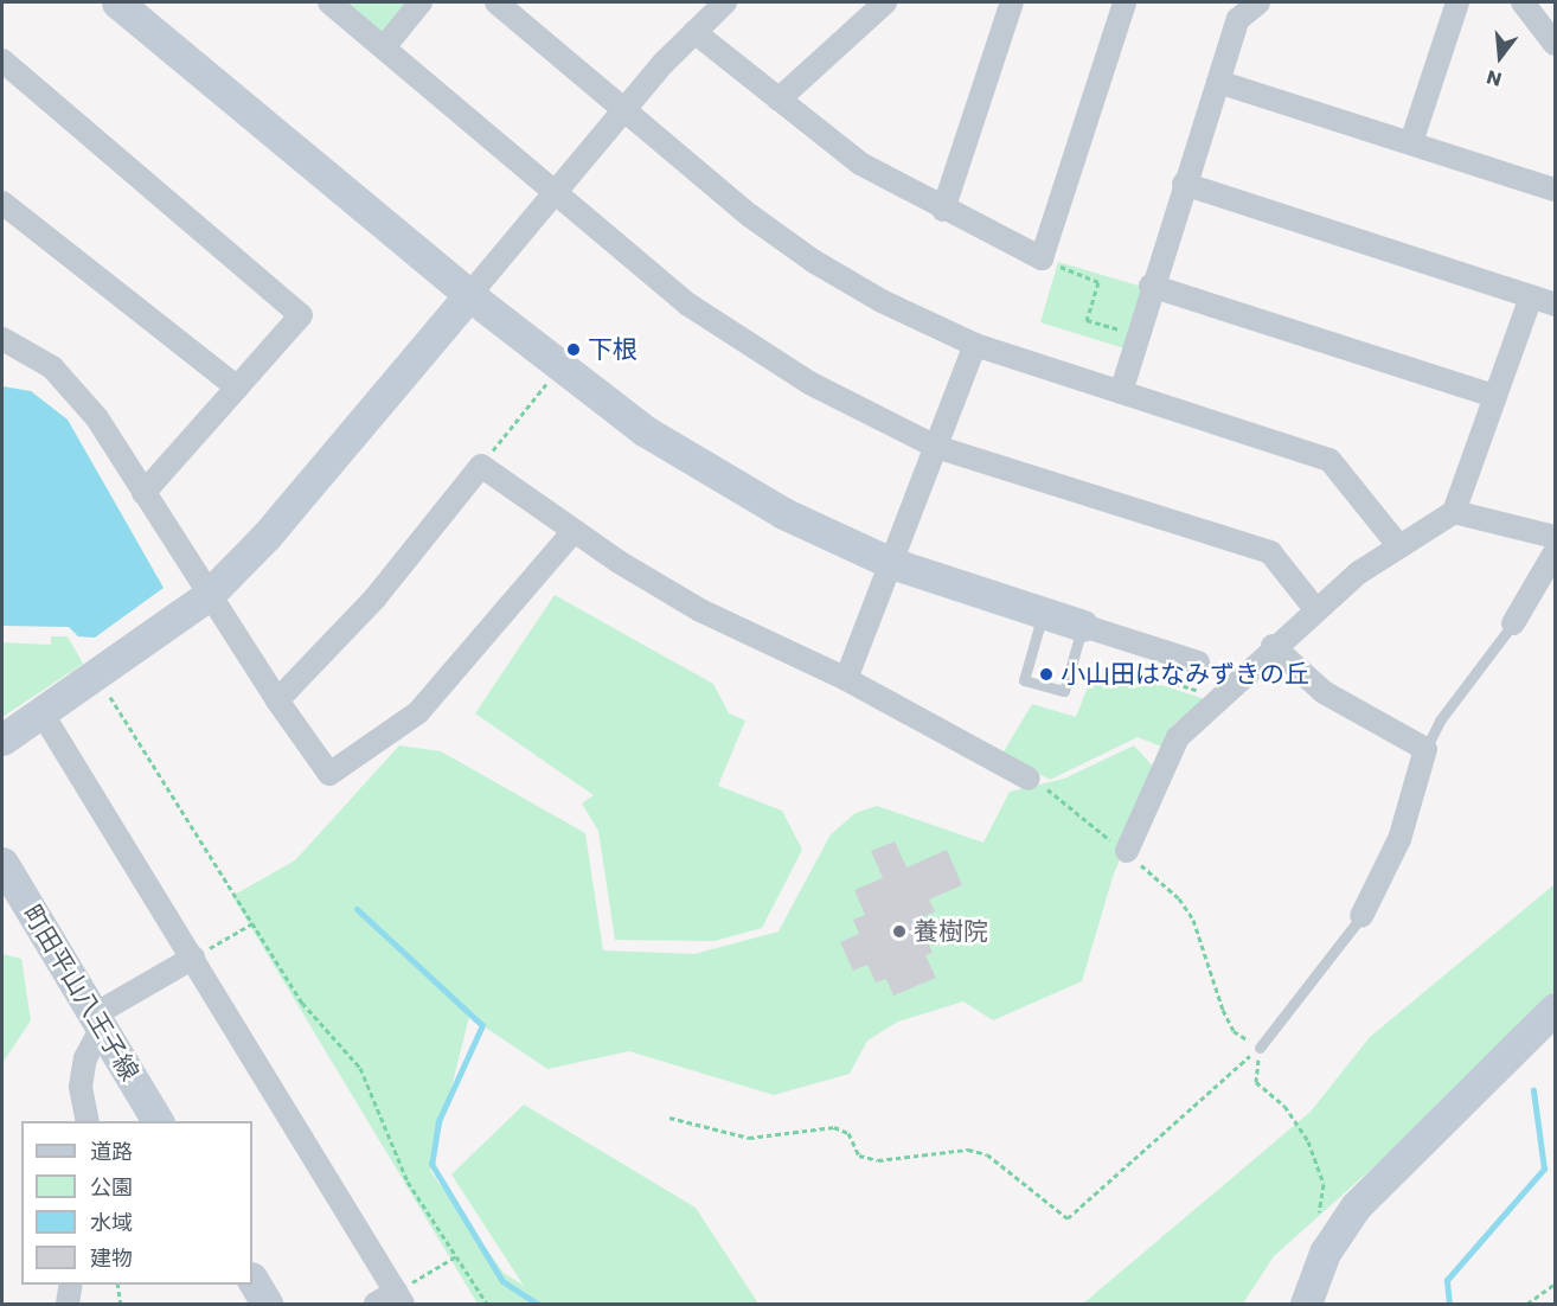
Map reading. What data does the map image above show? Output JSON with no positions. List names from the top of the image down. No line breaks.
{"streets":{"street":["町田平山八王子線"]},"places":["下根","小山田はなみずきの丘","養樹院"],"legend":["道路","公園","水域","建物"],"north":"bottom"}
